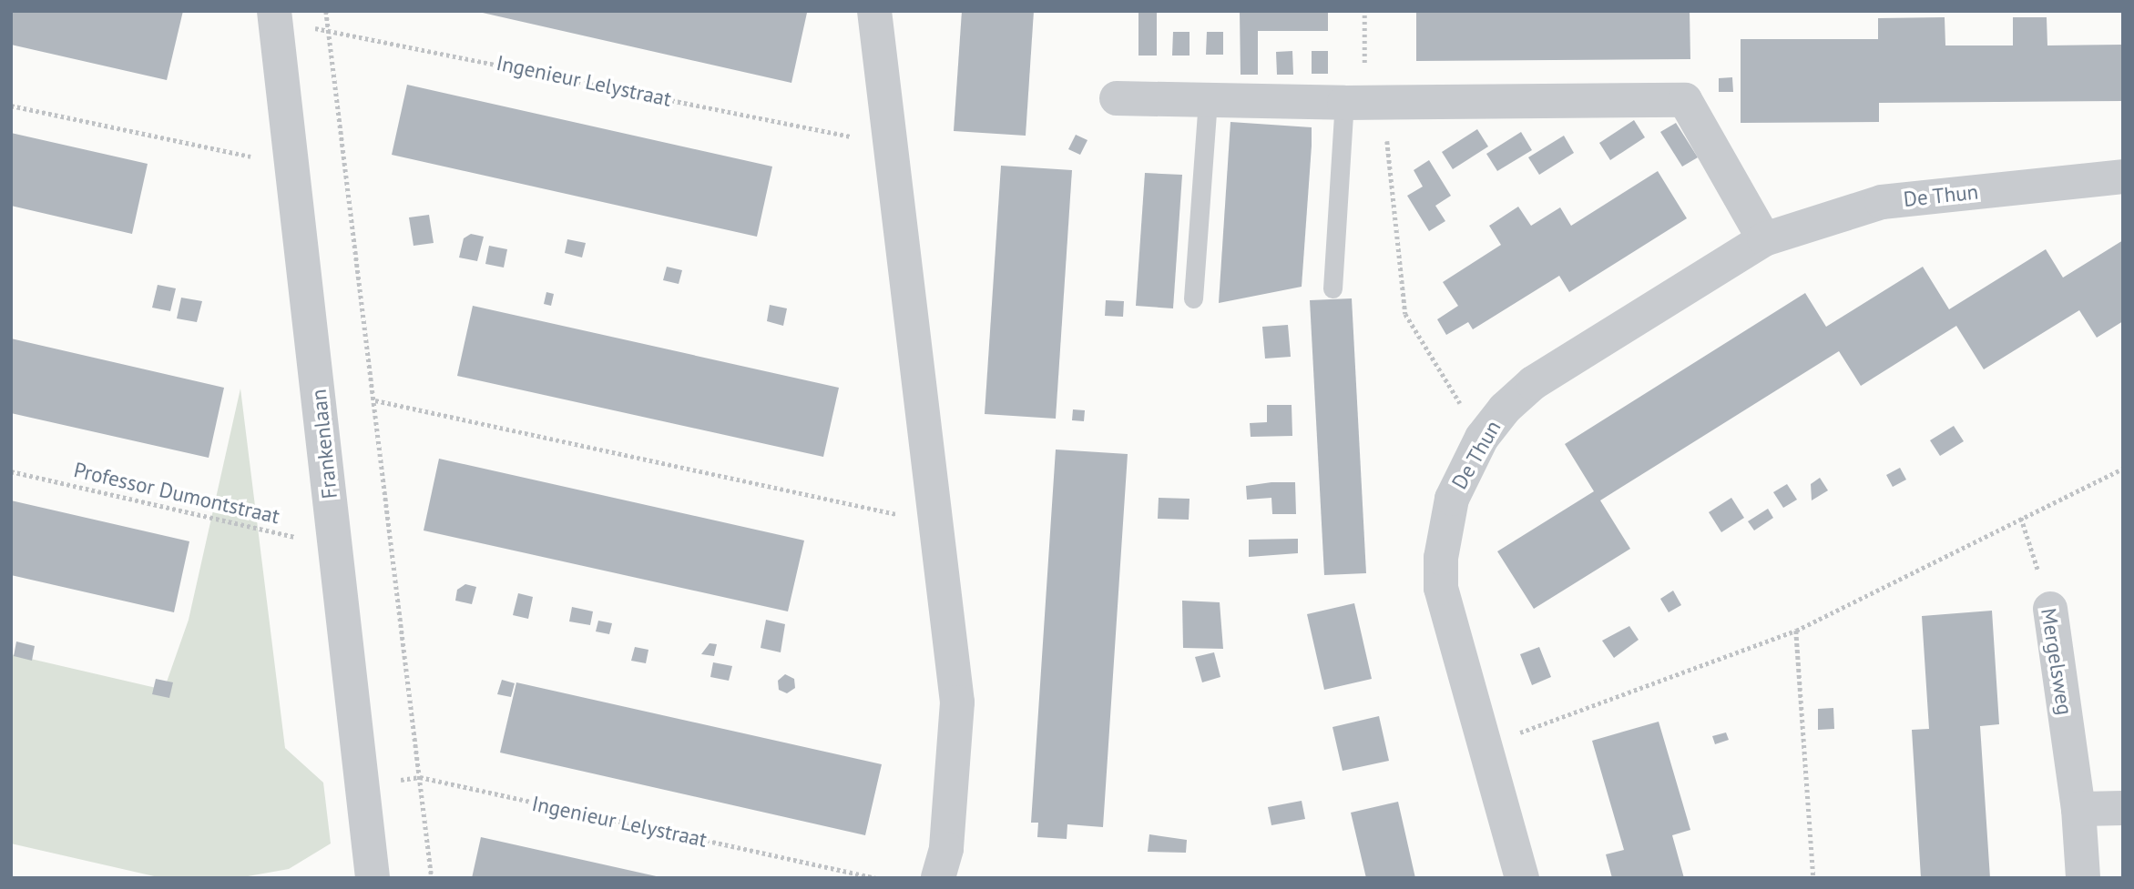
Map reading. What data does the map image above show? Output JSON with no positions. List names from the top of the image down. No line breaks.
{"streets":{"street":["De Thun","Frankenlaan","Mergelsweg"],"path":["Ingenieur Lelystraat","Professor Dumontstraat"]},"crossings":[["Ingenieur Lelystraat","Frankenlaan"],["Frankenlaan","Professor Dumontstraat"]]}
